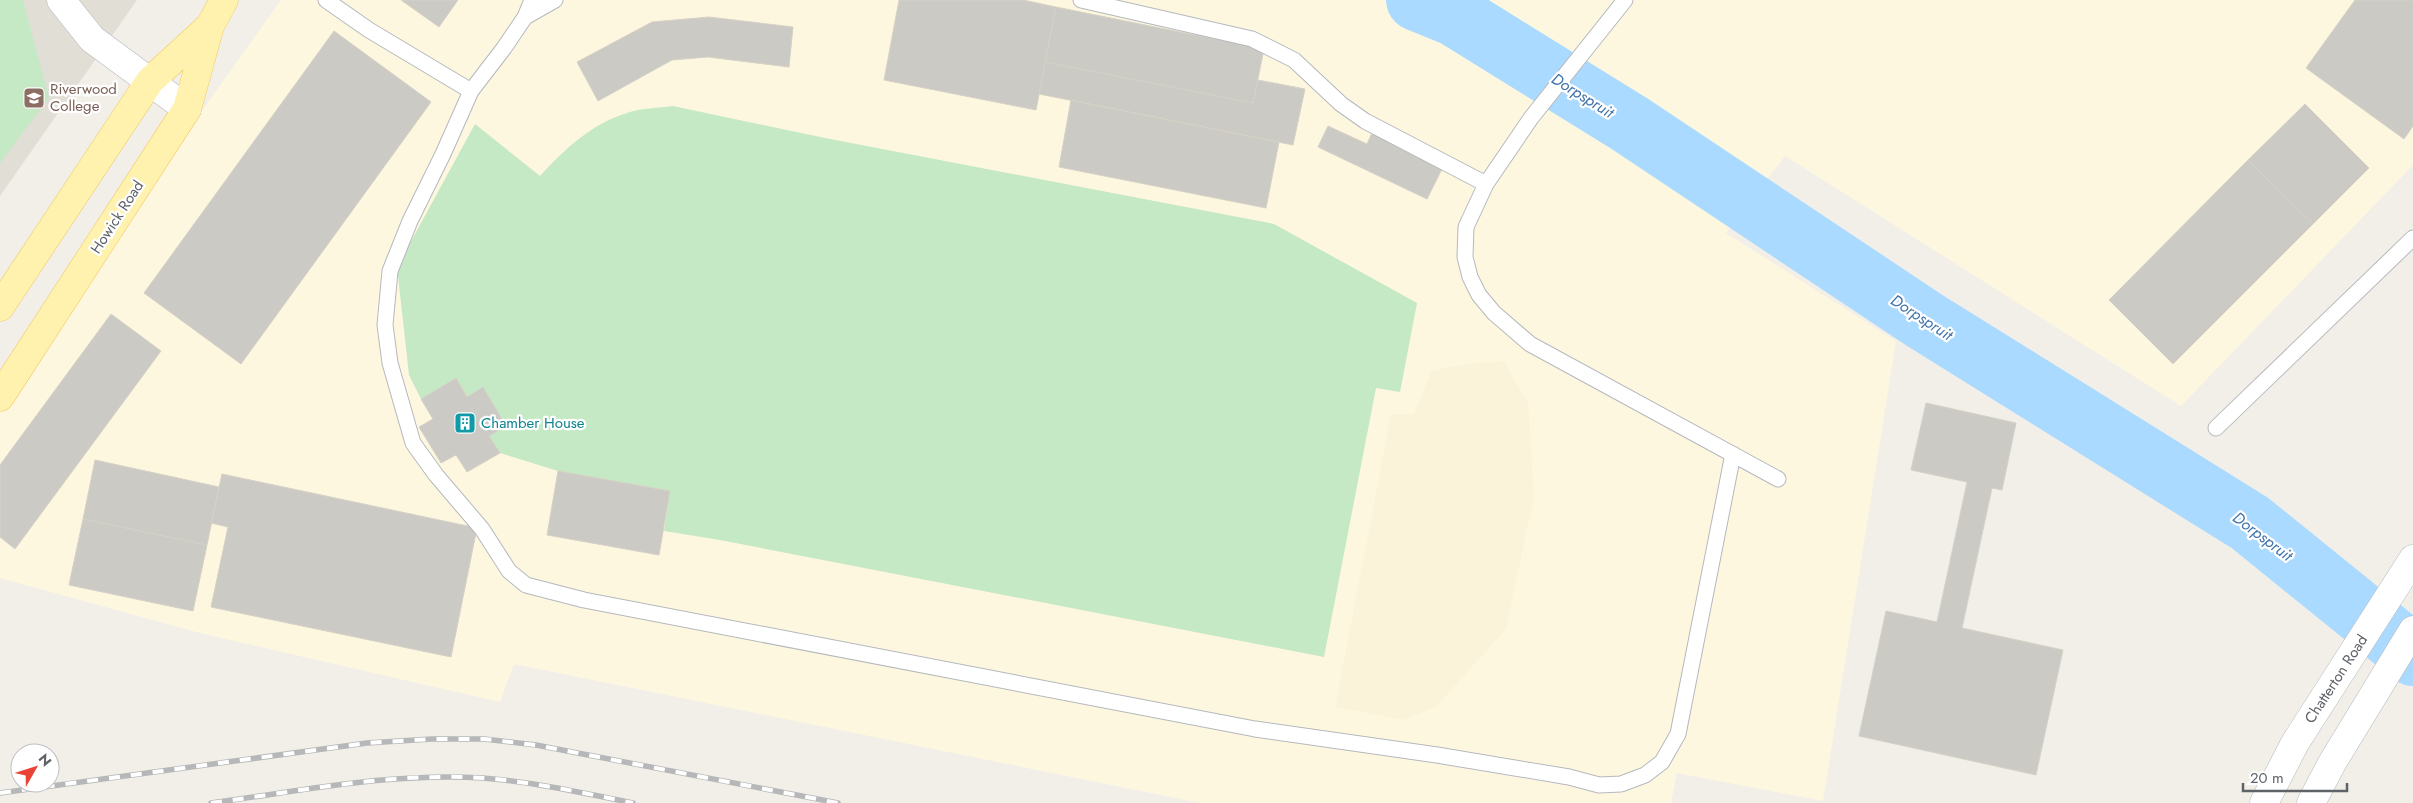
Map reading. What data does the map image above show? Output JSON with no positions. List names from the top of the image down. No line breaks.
{"streets":{"main road":["Howick Road"],"street":["Chatterton Road"]},"water":["Dorpspruit"],"places":{"school or university":["Riverwood College"],"building":["Chamber House"]},"scale_bar":"20 m","north":"top right"}
